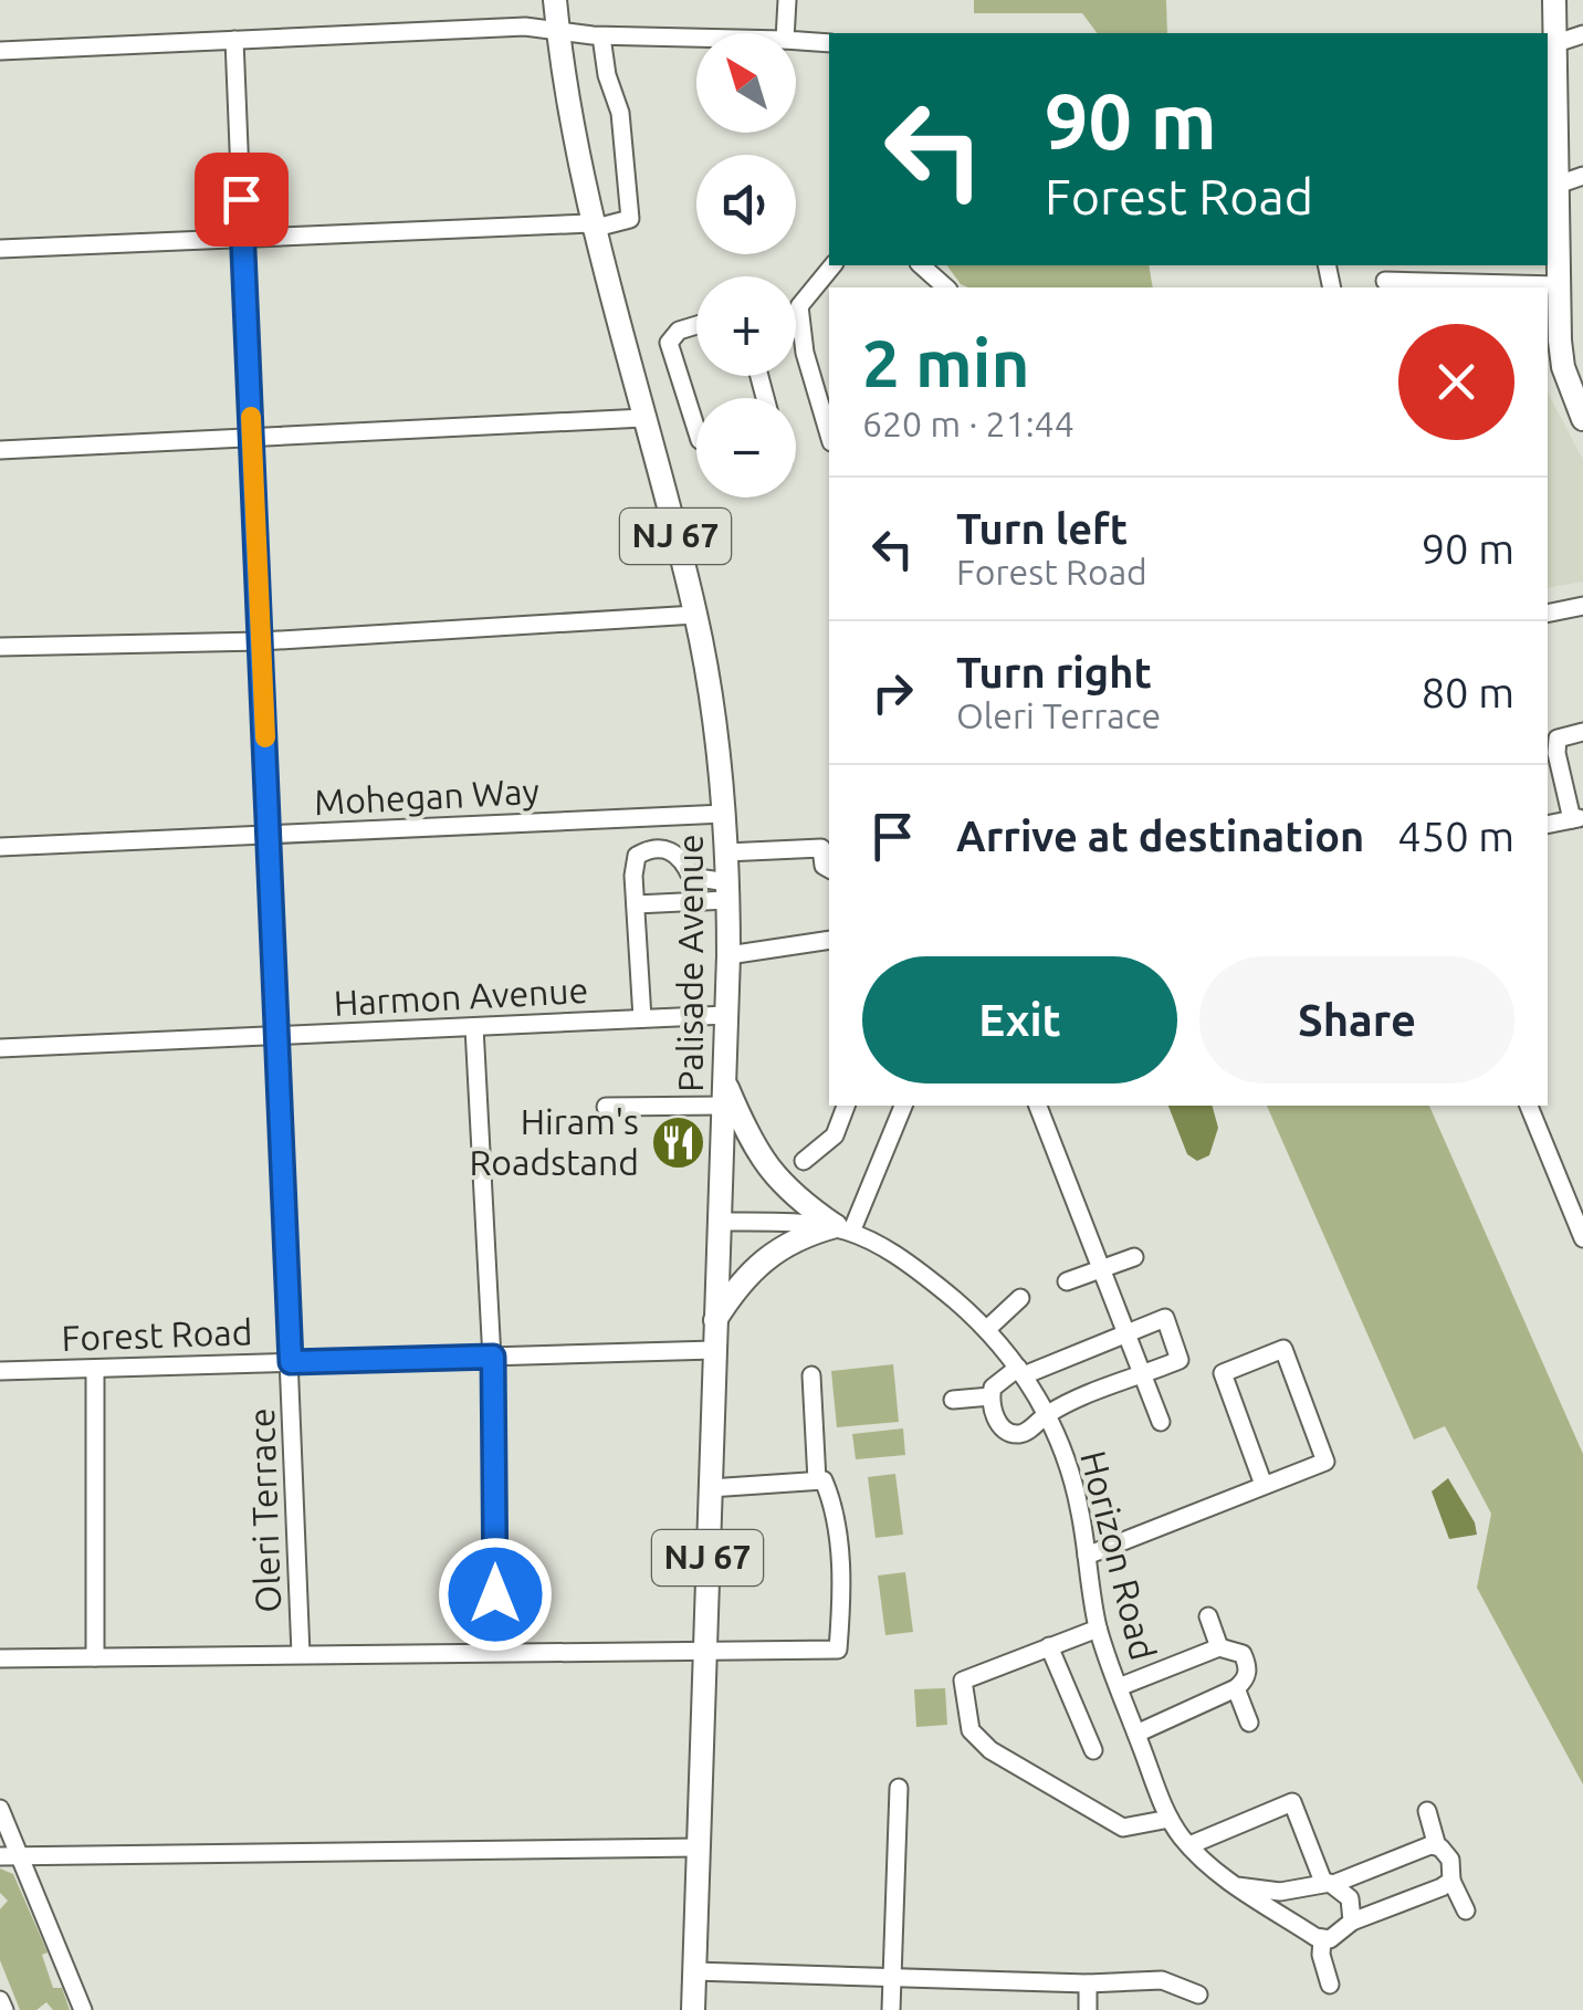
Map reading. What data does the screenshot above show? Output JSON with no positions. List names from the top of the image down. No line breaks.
{"streets":{"main road":["NJ 67","Palisade Avenue"],"street":["Mohegan Way","Harmon Avenue","Forest Road","Oleri Terrace","Horizon Road"]},"crossings":[["Mohegan Way","Palisade Avenue"],["Mohegan Way","Oleri Terrace"],["Palisade Avenue","Harmon Avenue"],["Palisade Avenue","Forest Road"],["Harmon Avenue","Oleri Terrace"],["Forest Road","Oleri Terrace"]],"places":{"restaurant":["Hiram's Roadstand"]},"north":"top left","page":{"map_buttons":["+","−"],"turn":["90 m","Forest Road"],"heading":["2 min","620 m · 21:44"],"list":[{"name":"Turn left","note":"Forest Road","value":"90 m"},{"name":"Turn right","note":"Oleri Terrace","value":"80 m"},{"name":"Arrive at destination","value":"450 m"}],"buttons":["Exit","Share"]}}
